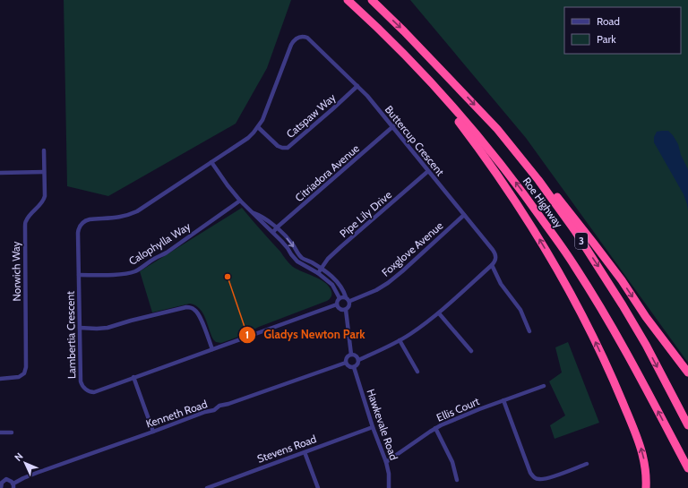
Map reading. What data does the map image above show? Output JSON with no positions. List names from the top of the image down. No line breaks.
{"streets":{"highway":["Roe Highway","3"],"street":["Catspaw Way","Buttercup Crescent","Citriadora Avenue","Pipe Lily Drive","Calophylla Way","Foxglove Avenue","Norwich Way","Lambertia Crescent","Ellis Court","Kenneth Road","Hawkevale Road","Stevens Road"]},"crossings":[["Catspaw Way","Buttercup Crescent"],["Buttercup Crescent","Citriadora Avenue"],["Buttercup Crescent","Pipe Lily Drive"],["Buttercup Crescent","Foxglove Avenue"],["Buttercup Crescent","Lambertia Crescent"],["Calophylla Way","Lambertia Crescent"],["Foxglove Avenue","Lambertia Crescent"],["Ellis Court","Hawkevale Road"],["Kenneth Road","Hawkevale Road"],["Hawkevale Road","Stevens Road"]],"places":["Gladys Newton Park"],"legend":["Road","Park"],"north":"top left"}
